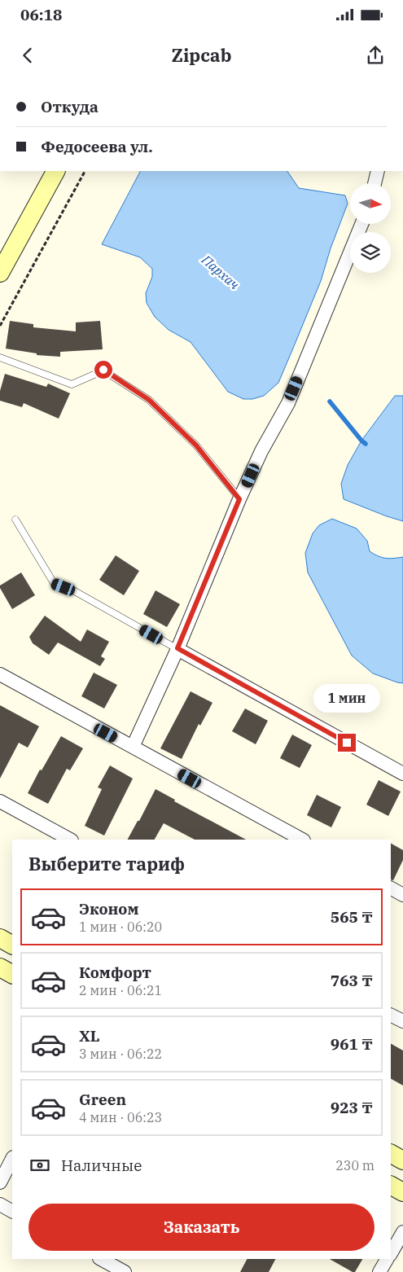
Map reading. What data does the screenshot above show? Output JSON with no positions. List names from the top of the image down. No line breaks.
{"water":["Пархач"],"north":"right","page":{"status":"06:18","header":"Zipcab","banner":["Откуда","Федосеева ул."],"bubble":"1 мин","heading":"Выберите тариф","list":[{"name":"Эконом","note":"1 мин · 06:20","value":"565 ₸"},{"name":"Комфорт","note":"2 мин · 06:21","value":"763 ₸"},{"name":"XL","note":"3 мин · 06:22","value":"961 ₸"},{"name":"Green","note":"4 мин · 06:23","value":"923 ₸"}],"pay":["Наличные","230 m"],"buttons":"Заказать"}}
